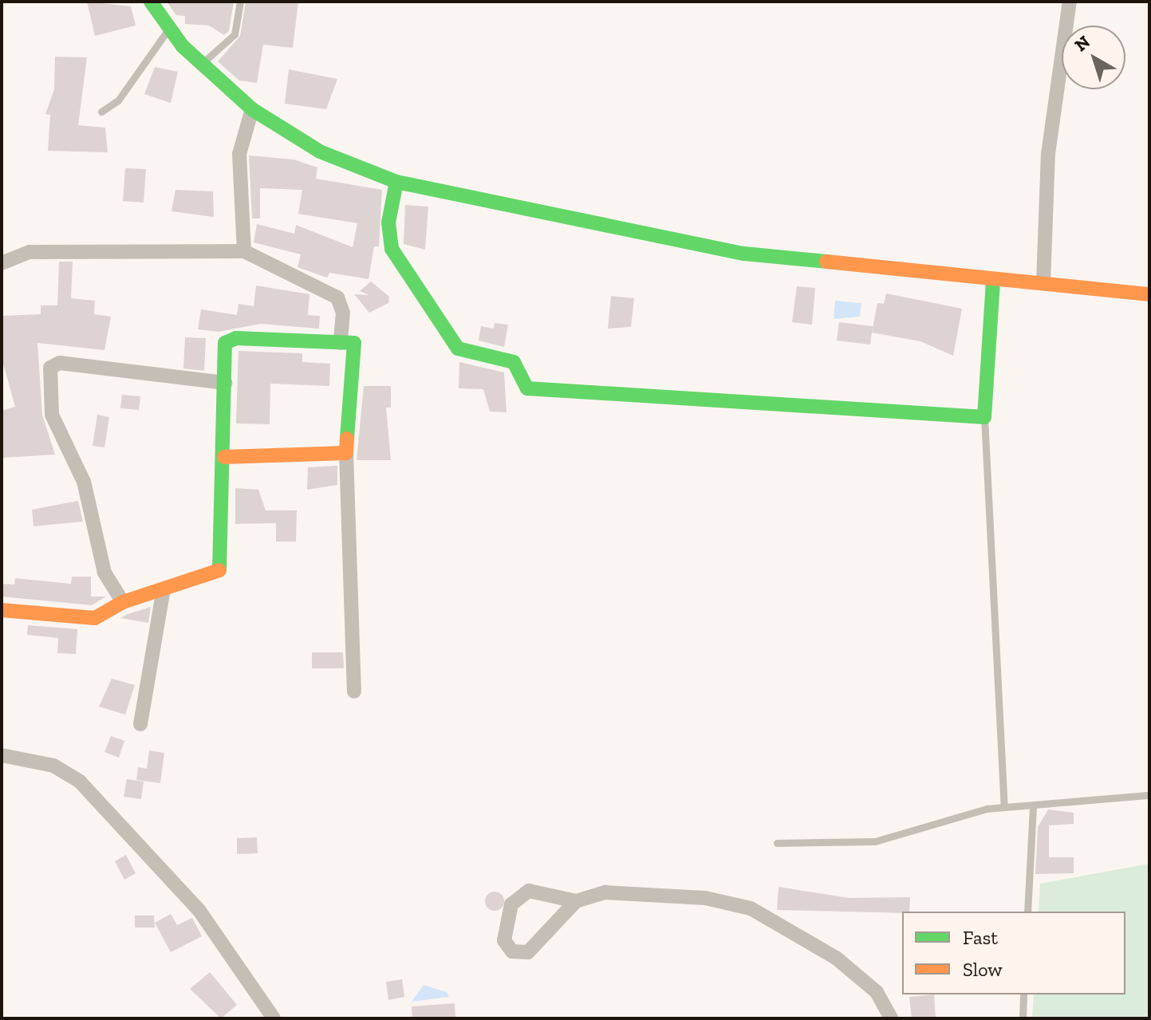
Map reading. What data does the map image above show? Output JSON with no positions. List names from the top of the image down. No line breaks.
{"legend":["Fast","Slow"],"north":"top left"}
